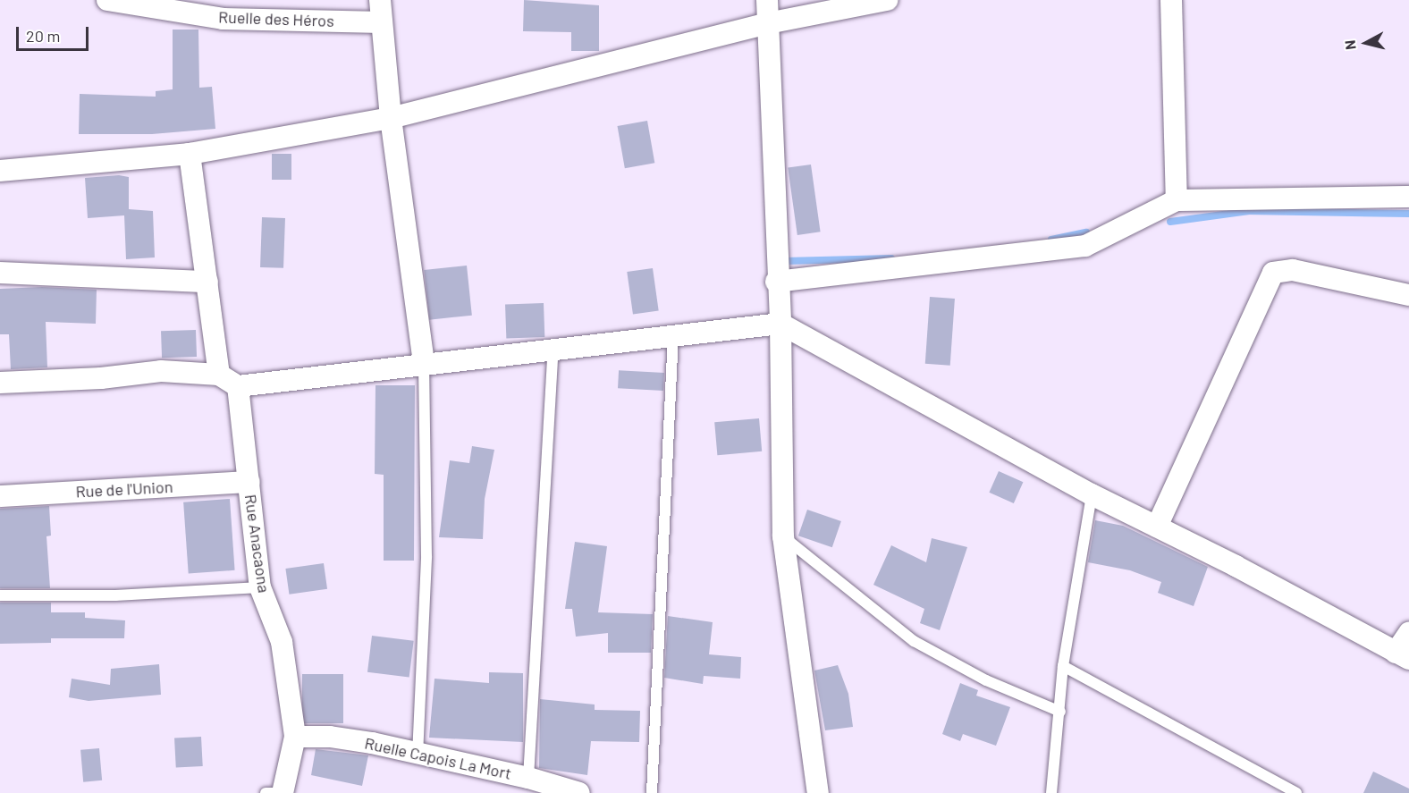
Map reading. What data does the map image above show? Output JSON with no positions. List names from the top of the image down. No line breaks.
{"streets":{"street":["Ruelle des Héros","Rue de l'Union","Rue Anacaona","Ruelle Capois La Mort"]},"crossings":[["Rue de l'Union","Rue Anacaona"],["Rue Anacaona","Ruelle Capois La Mort"]],"scale_bar":"20 m","north":"left"}
